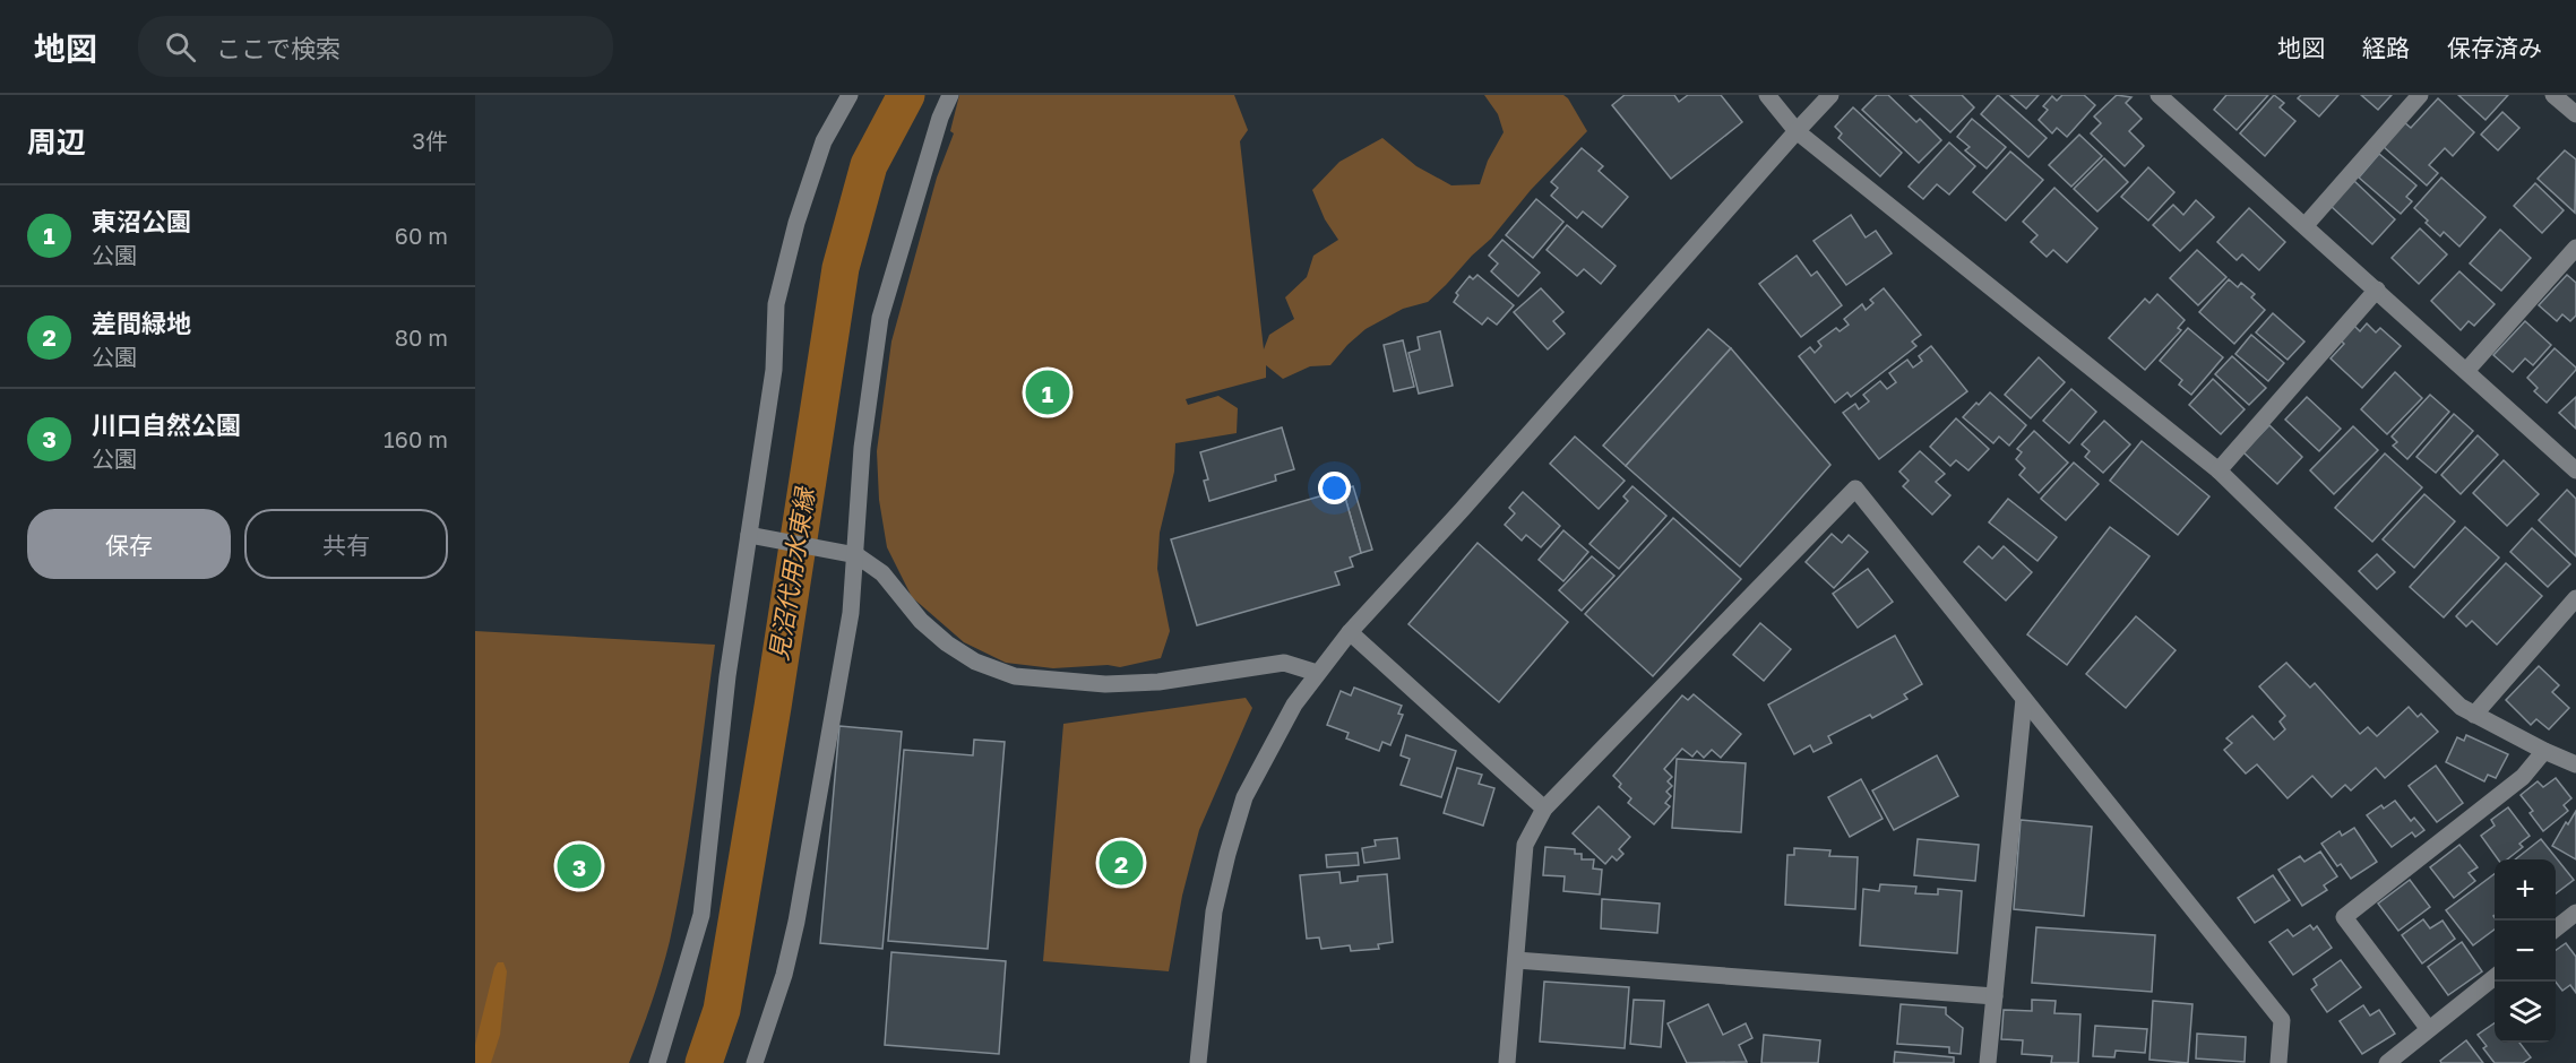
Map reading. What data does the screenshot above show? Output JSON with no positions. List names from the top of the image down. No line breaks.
{"water":["見沼代用水東縁"],"page":{"header":"地図","search":"ここで検索","nav":["地図","経路","保存済み"],"heading":["周辺","3件"],"list":[{"mark":"1","name":"東沼公園","note":"公園","value":"60 m"},{"mark":"2","name":"差間緑地","note":"公園","value":"80 m"},{"mark":"3","name":"川口自然公園","note":"公園","value":"160 m"}],"pins":["1","2","3"],"buttons":["保存","共有"],"map_buttons":["+","−"]}}
